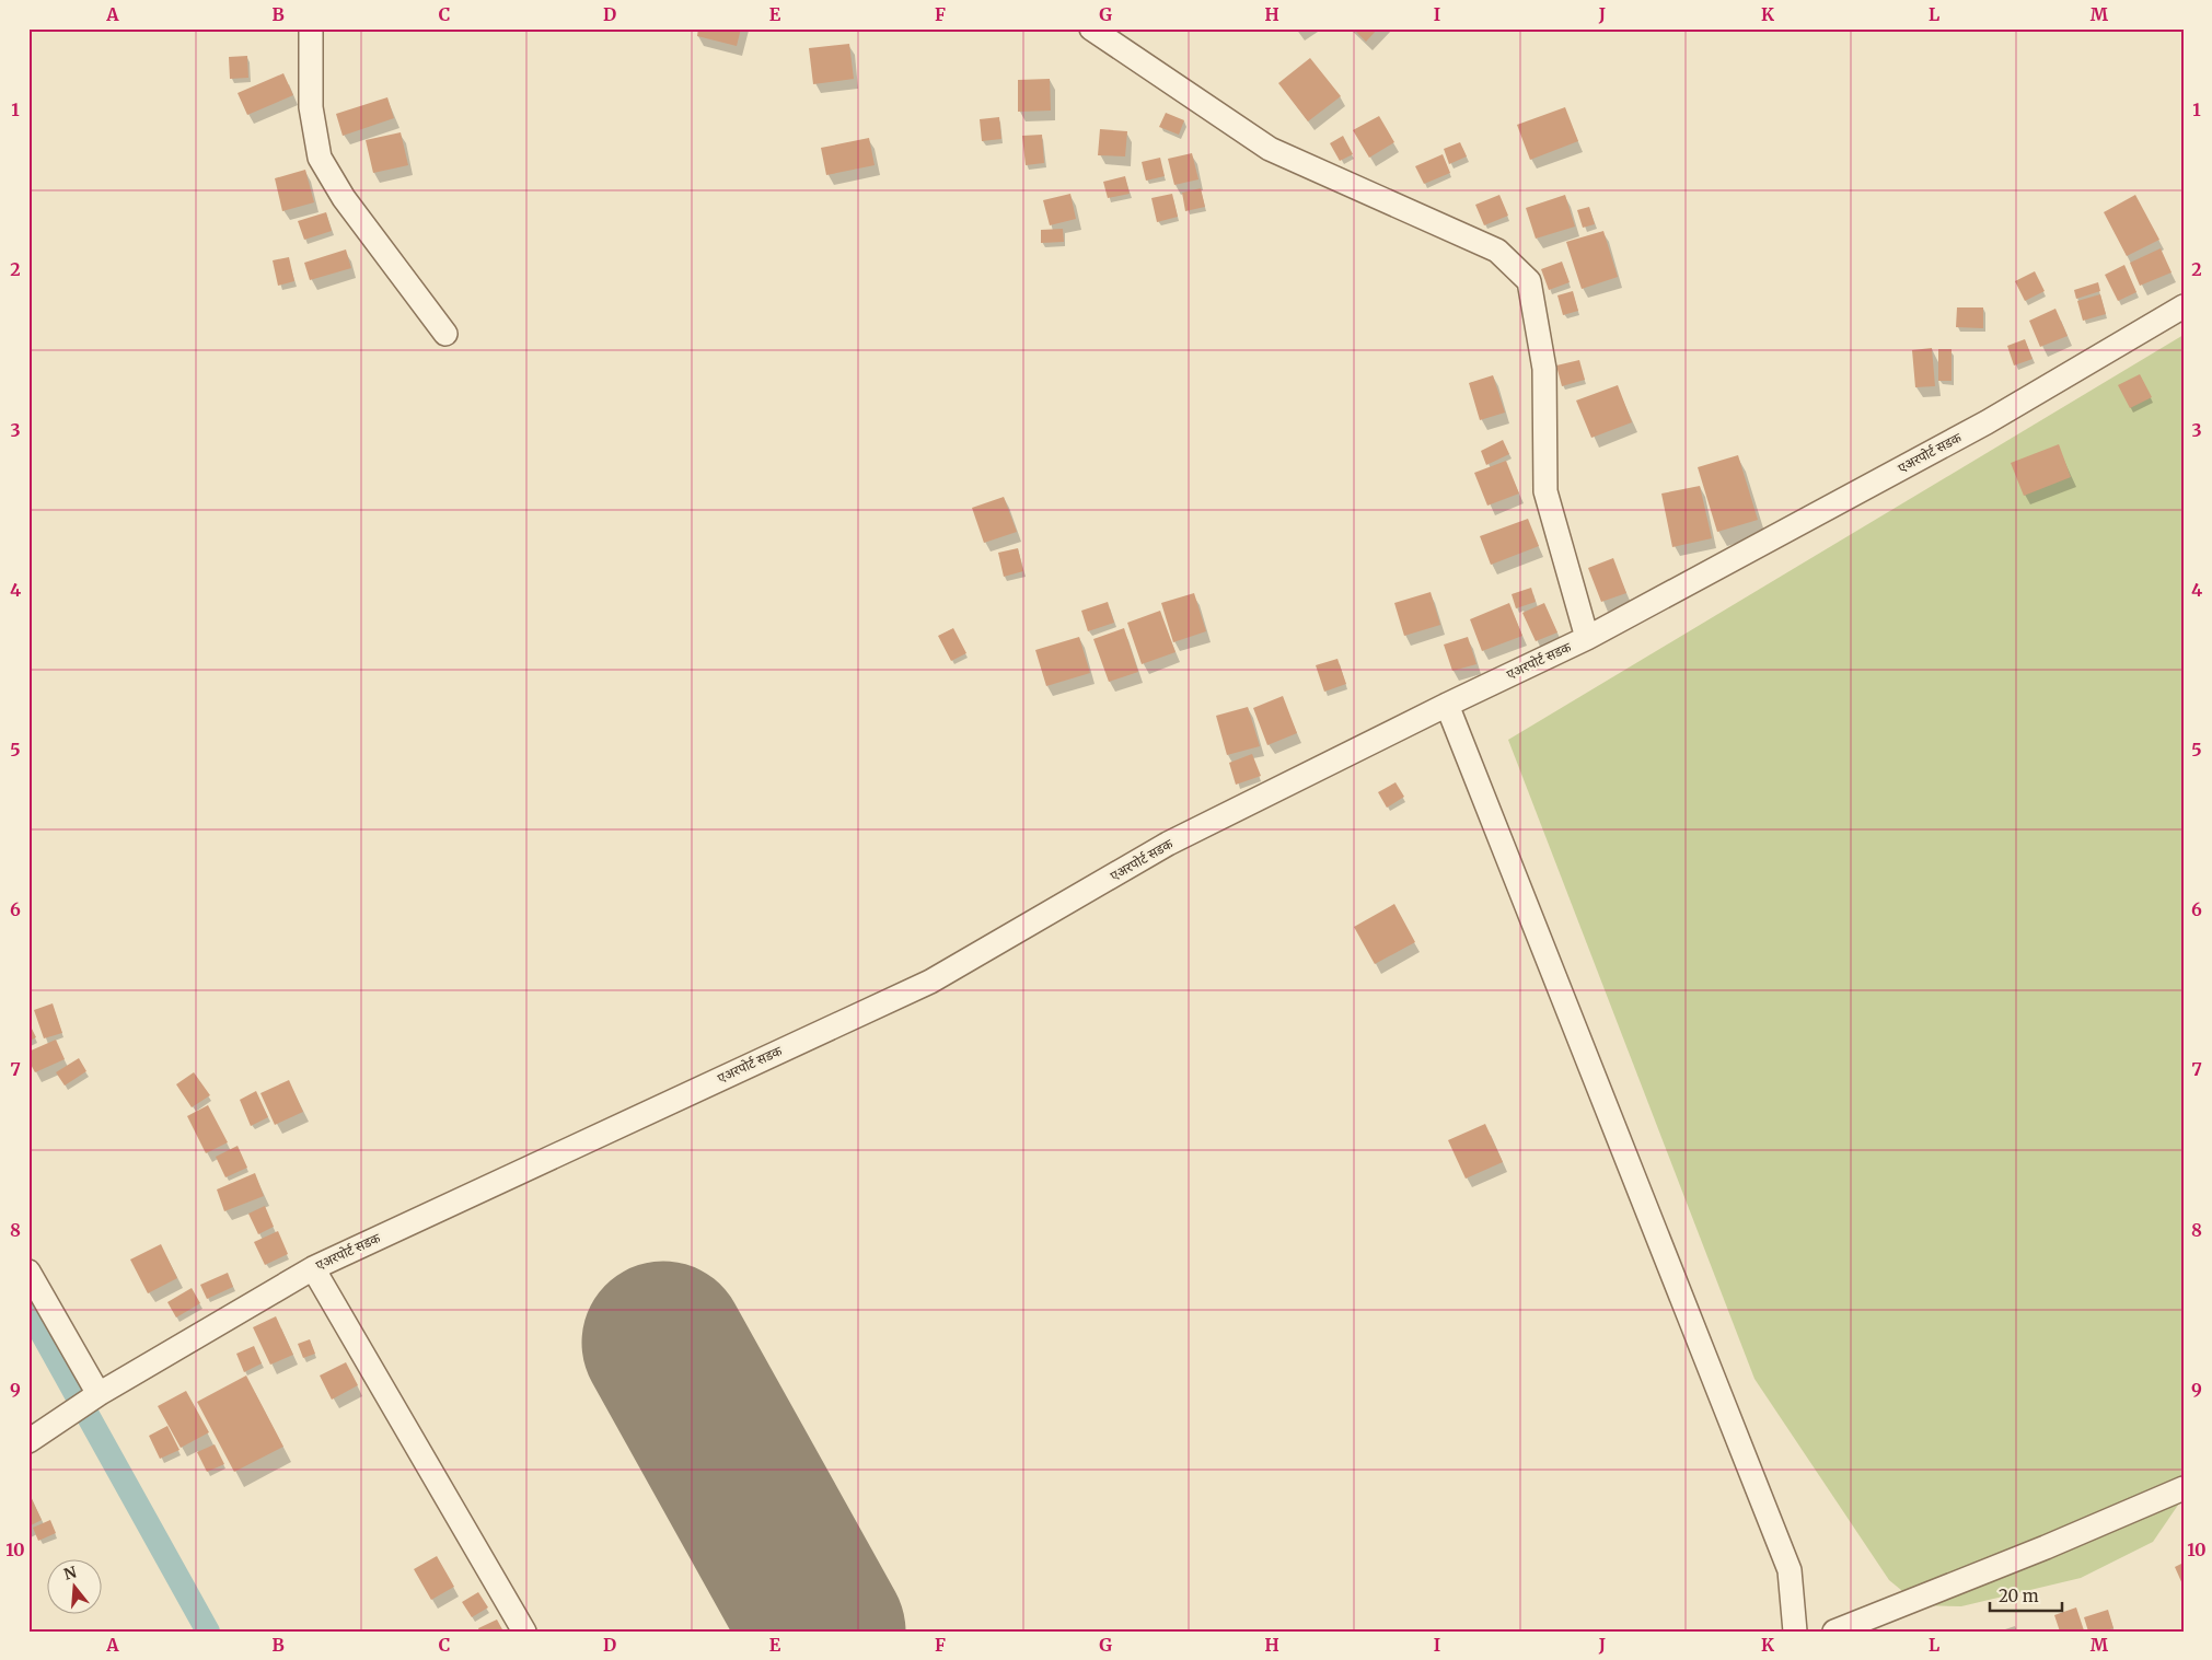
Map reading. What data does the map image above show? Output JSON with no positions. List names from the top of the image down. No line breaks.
{"streets":{"street":["एअरपोर्ट सडक"]},"scale_bar":"20 m","north":"top","grid":{"columns":["A","B","C","D","E","F","G","H","I","J","K","L","M"],"rows":["1","2","3","4","5","6","7","8","9","10"]}}
